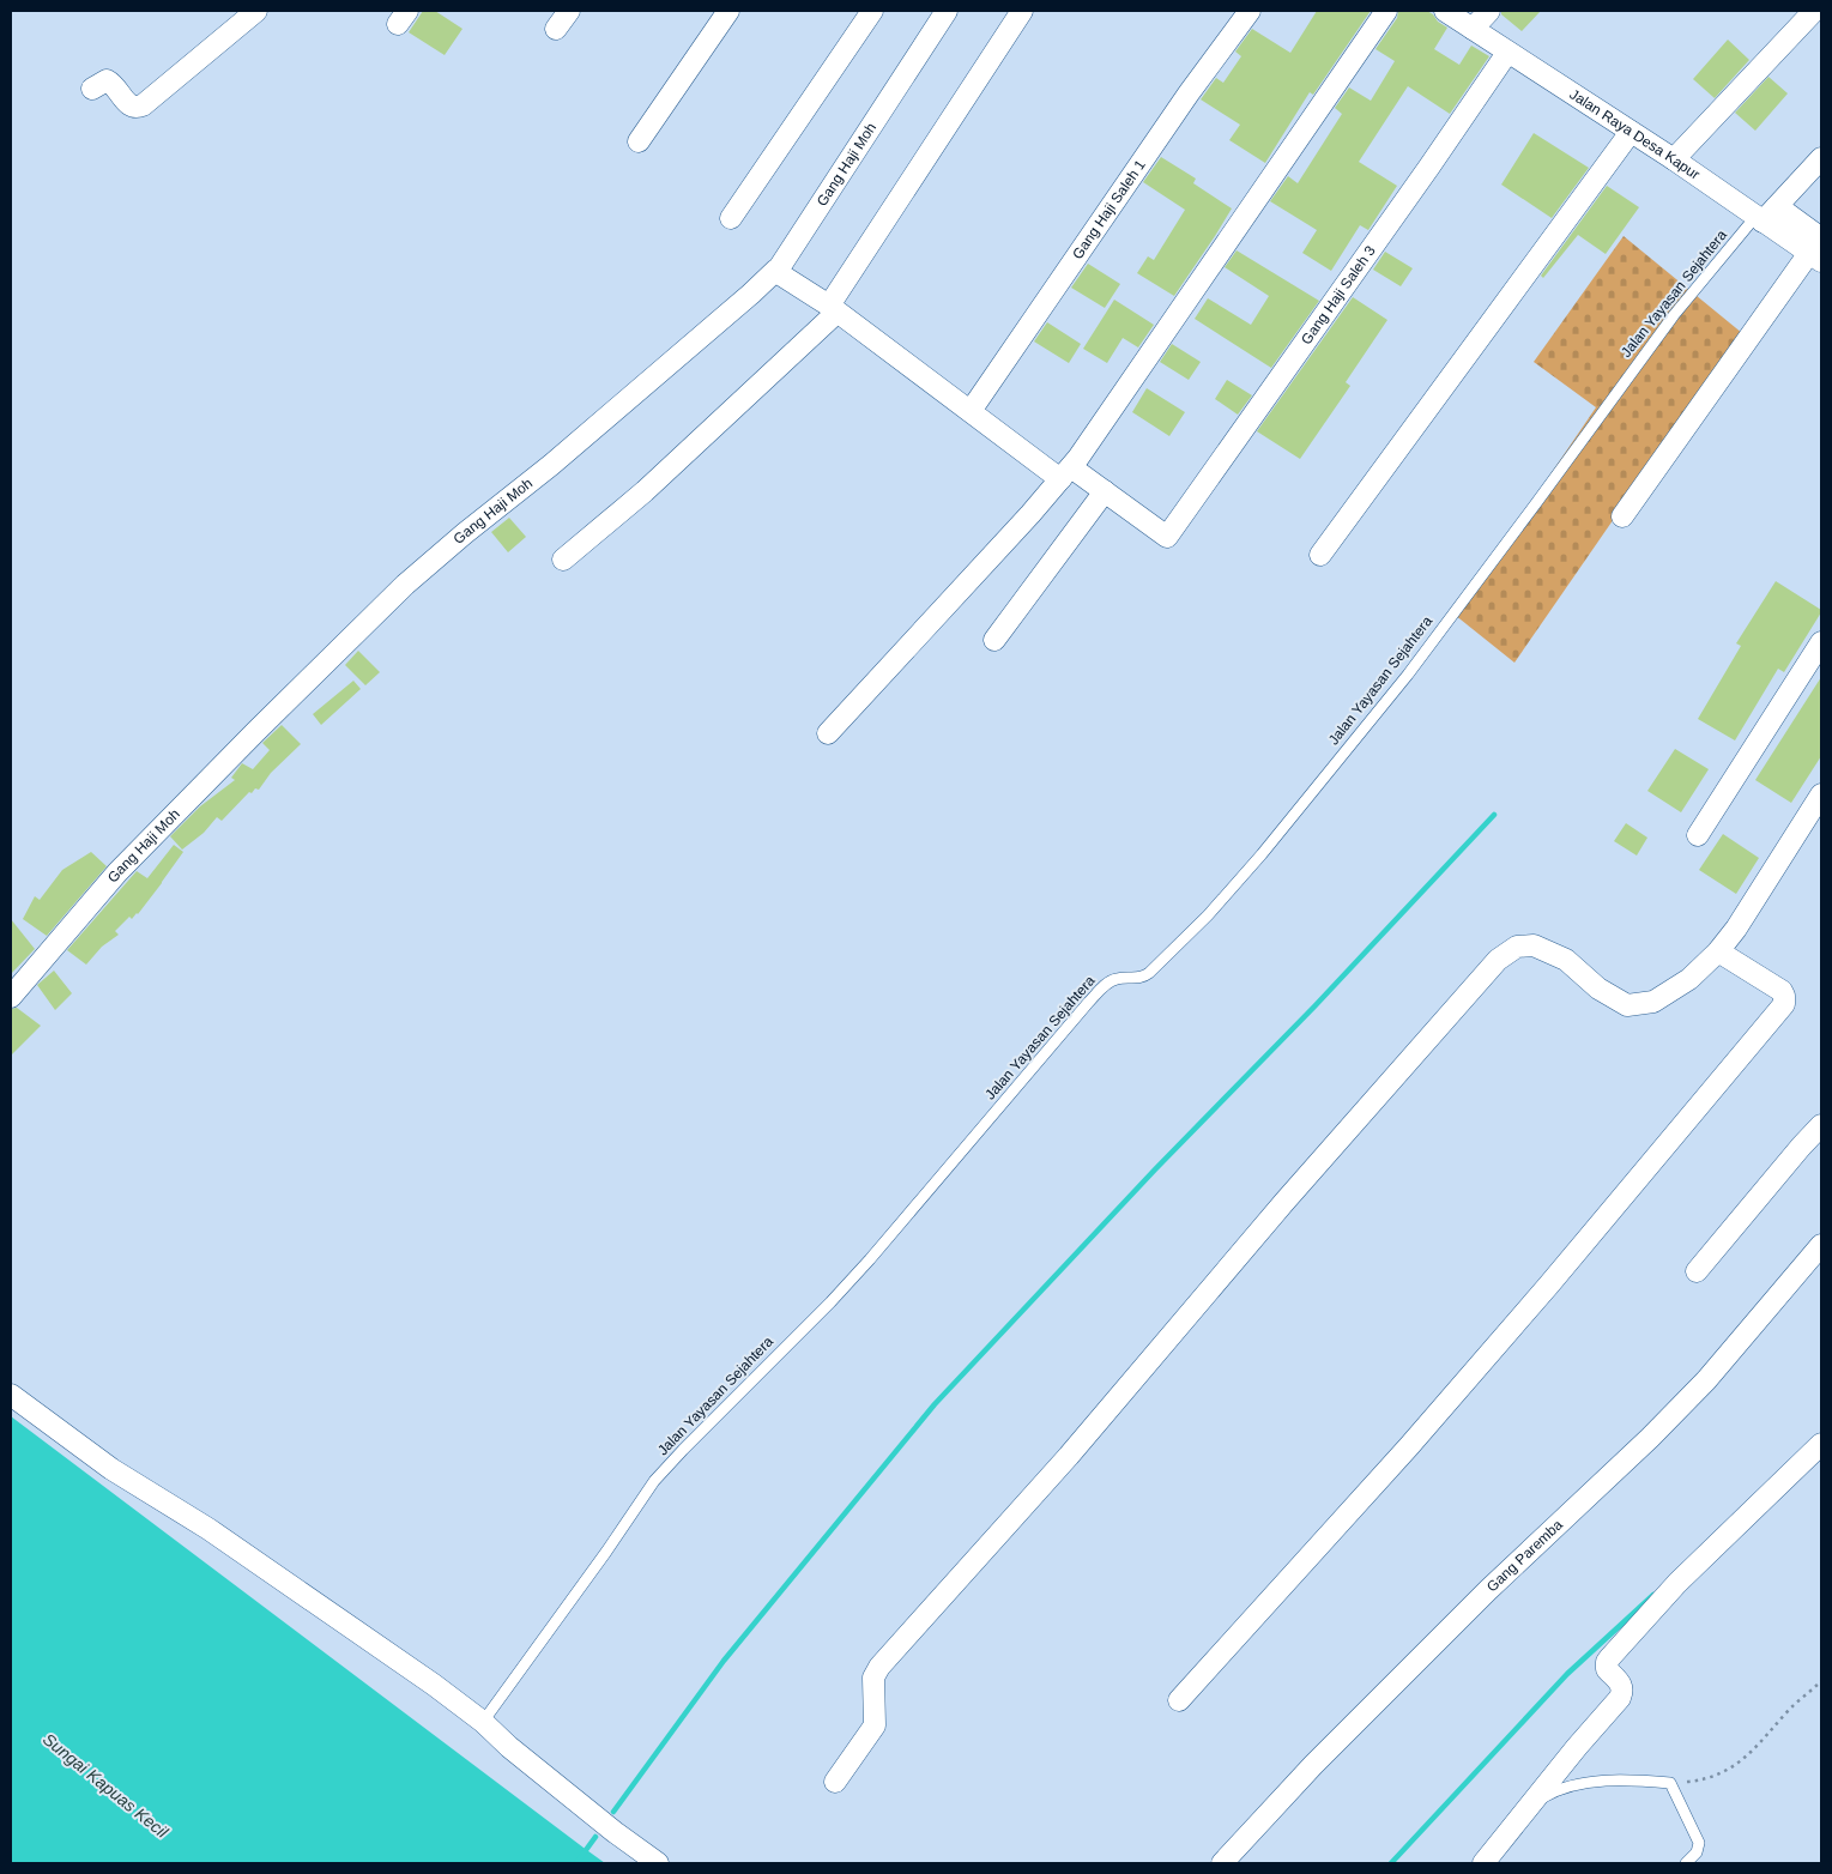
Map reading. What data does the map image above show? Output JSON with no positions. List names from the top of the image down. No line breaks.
{"streets":{"street":["Jalan Raya Desa Kapur","Gang Haji Moh","Gang Haji Saleh 1","Gang Haji Saleh 3","Gang Paremba"],"lane":["Jalan Yayasan Sejahtera"]},"crossings":[["Jalan Raya Desa Kapur","Jalan Yayasan Sejahtera"],["Jalan Raya Desa Kapur","Gang Haji Saleh 3"]],"water":["Sungai Kapuas Kecil"]}
